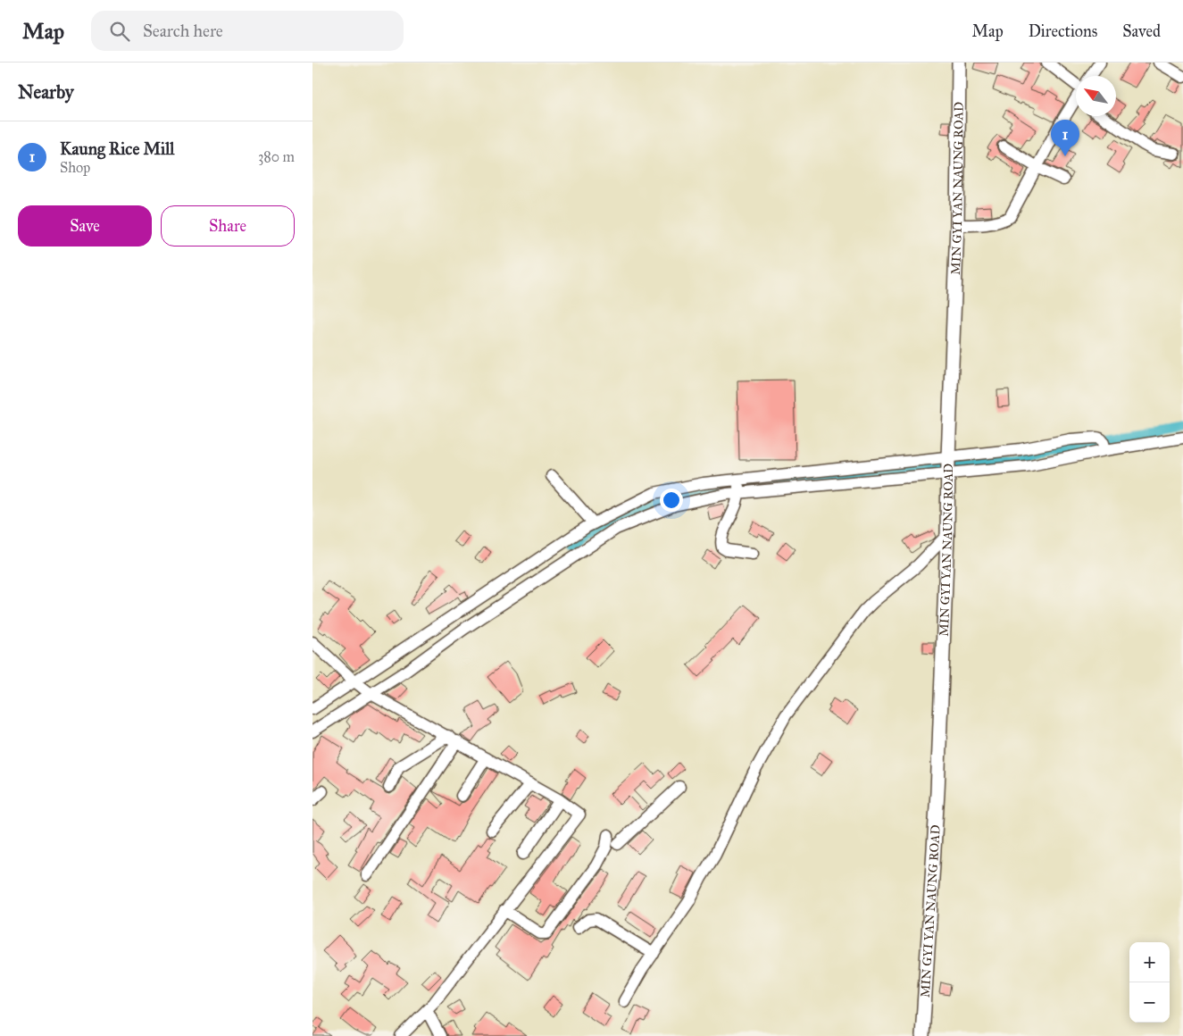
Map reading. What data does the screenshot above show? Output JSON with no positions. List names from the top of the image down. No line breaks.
{"streets":{"street":["MIN GYI YAN NAUNG ROAD"]},"north":"top left","page":{"header":"Map","search":"Search here","nav":["Map","Directions","Saved"],"heading":"Nearby","pins":"1","list":[{"mark":"1","name":"Kaung Rice Mill","note":"Shop","value":"380 m"}],"buttons":["Save","Share"],"map_buttons":["+","−"]}}
